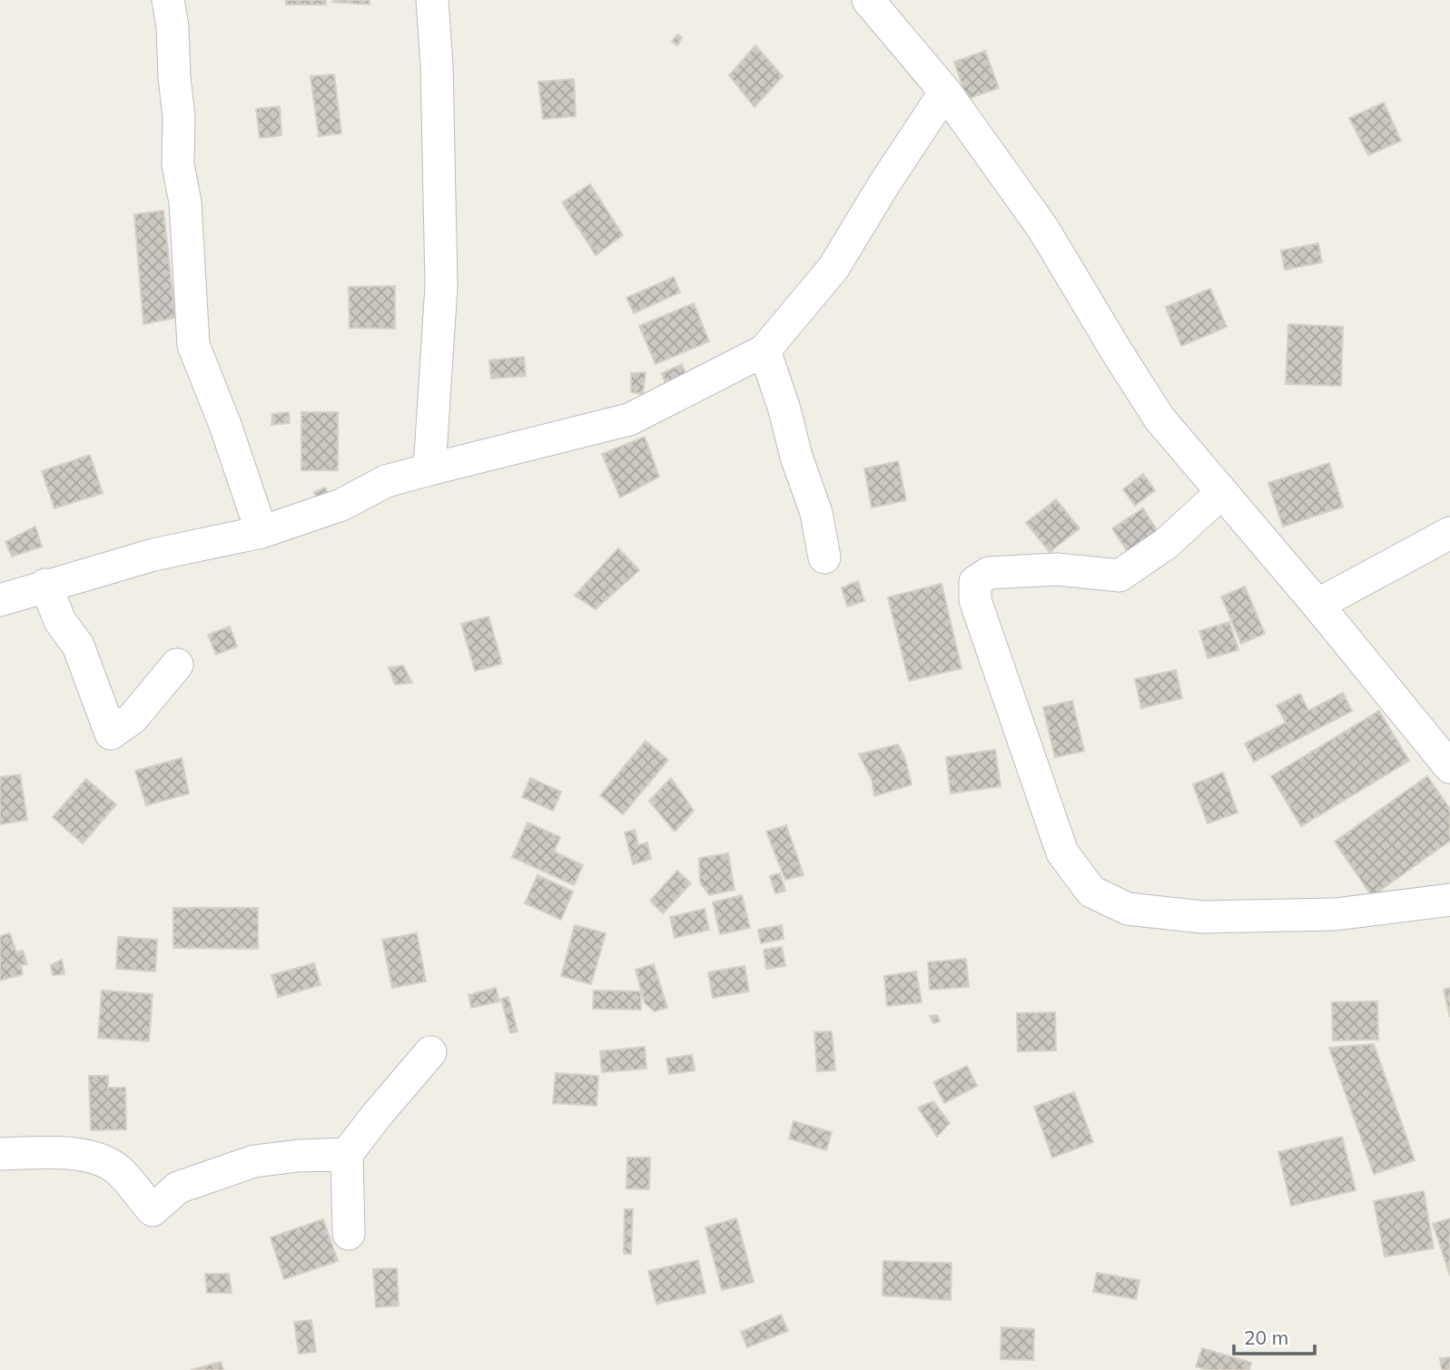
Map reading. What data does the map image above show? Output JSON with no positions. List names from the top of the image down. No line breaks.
{"scale_bar":"20 m"}
